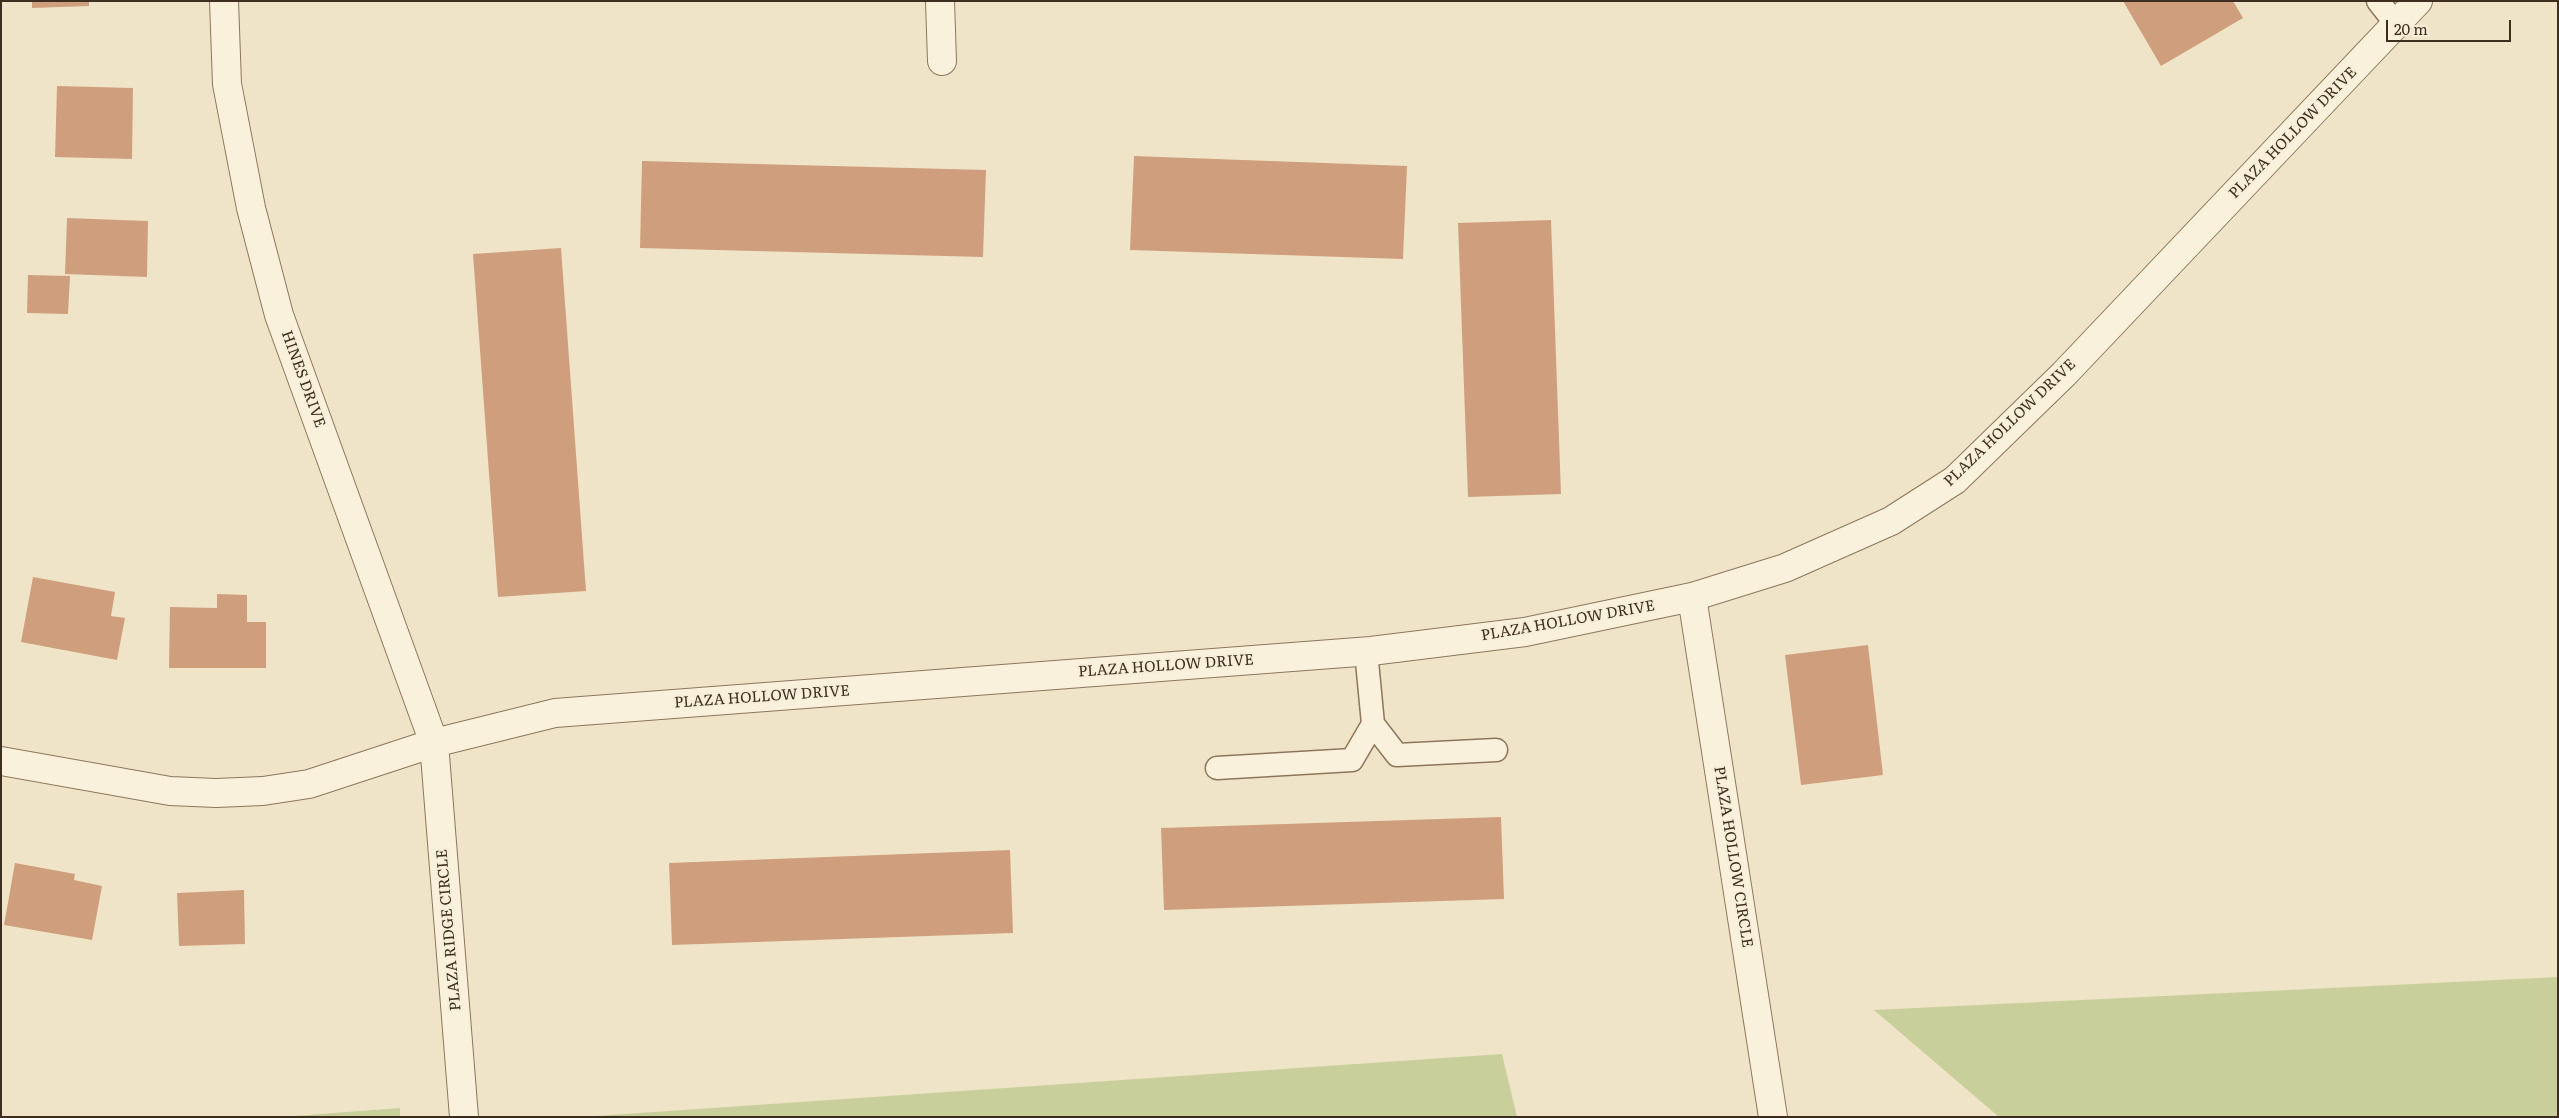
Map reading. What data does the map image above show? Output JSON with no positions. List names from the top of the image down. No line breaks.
{"streets":{"street":["PLAZA HOLLOW DRIVE","HINES DRIVE","PLAZA HOLLOW CIRCLE","PLAZA RIDGE CIRCLE"]},"crossings":[["PLAZA HOLLOW DRIVE","HINES DRIVE"],["PLAZA HOLLOW DRIVE","PLAZA HOLLOW CIRCLE"],["PLAZA HOLLOW DRIVE","PLAZA RIDGE CIRCLE"],["HINES DRIVE","PLAZA RIDGE CIRCLE"]],"scale_bar":"20 m"}
